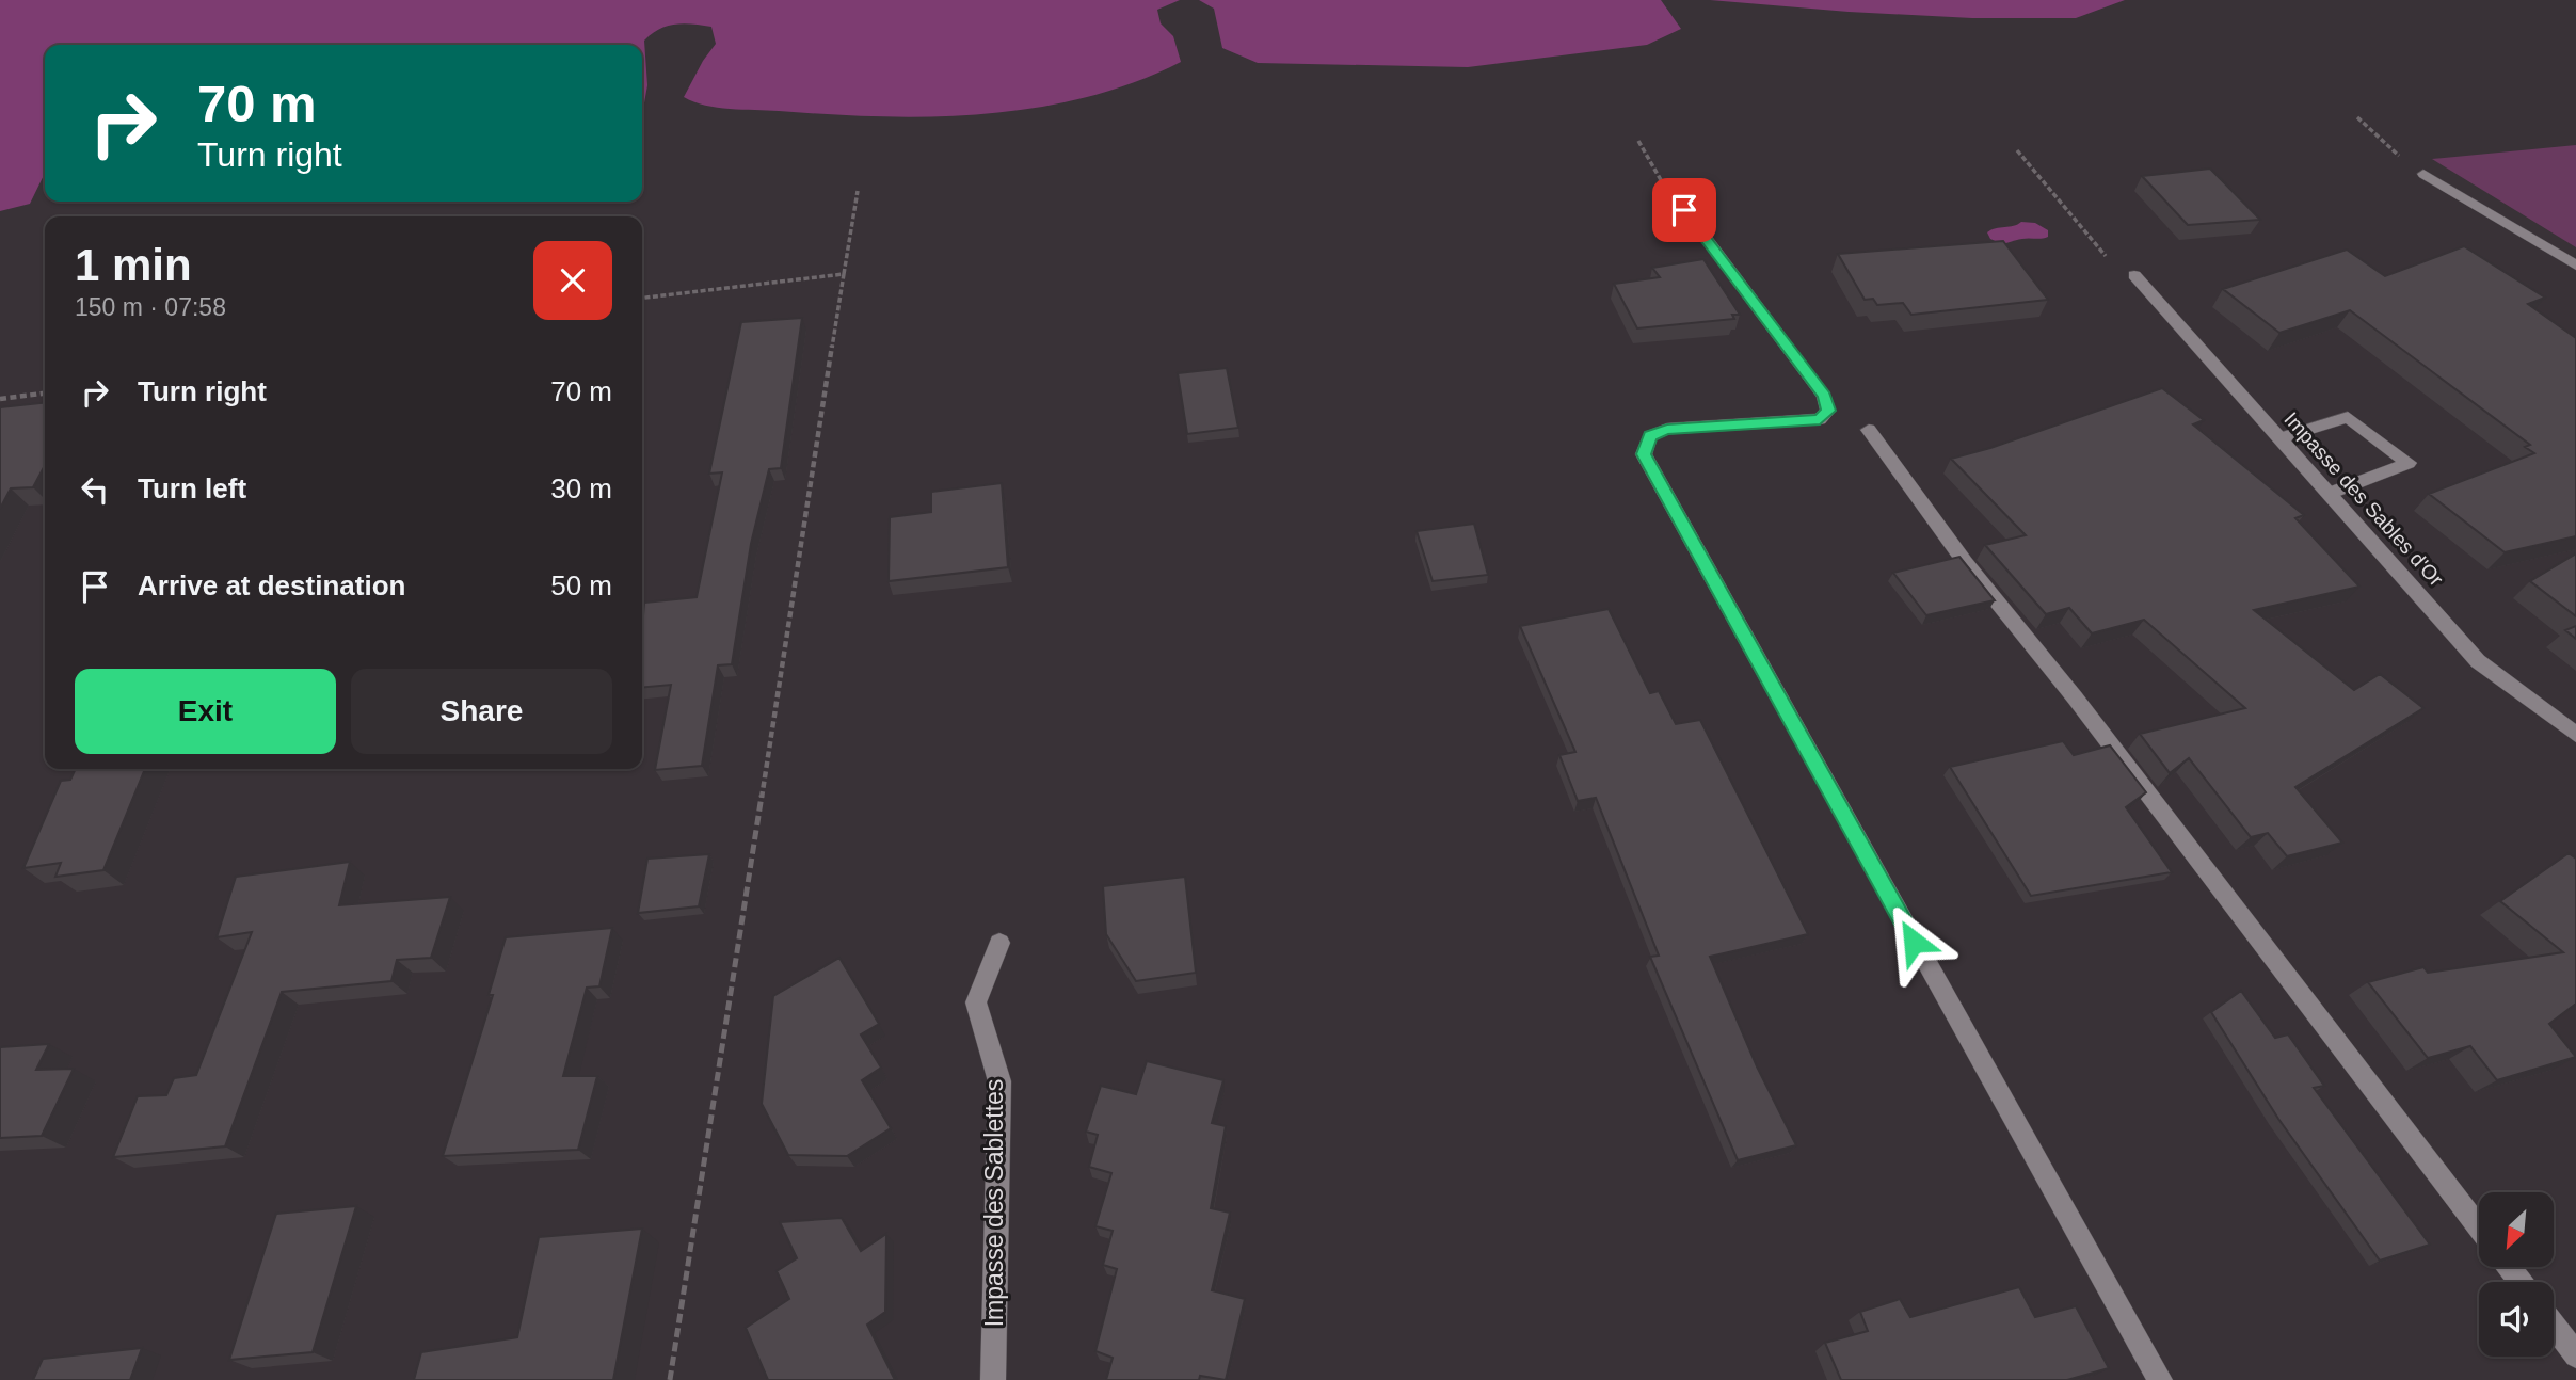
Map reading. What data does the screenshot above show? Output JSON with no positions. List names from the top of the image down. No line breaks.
{"streets":{"street":["Impasse des Sables d'Or","Impasse des Sablettes"]},"north":"bottom left","page":{"turn":["70 m","Turn right"],"heading":["1 min","150 m · 07:58"],"list":[{"name":"Turn right","value":"70 m"},{"name":"Turn left","value":"30 m"},{"name":"Arrive at destination","value":"50 m"}],"buttons":["Exit","Share"]}}
